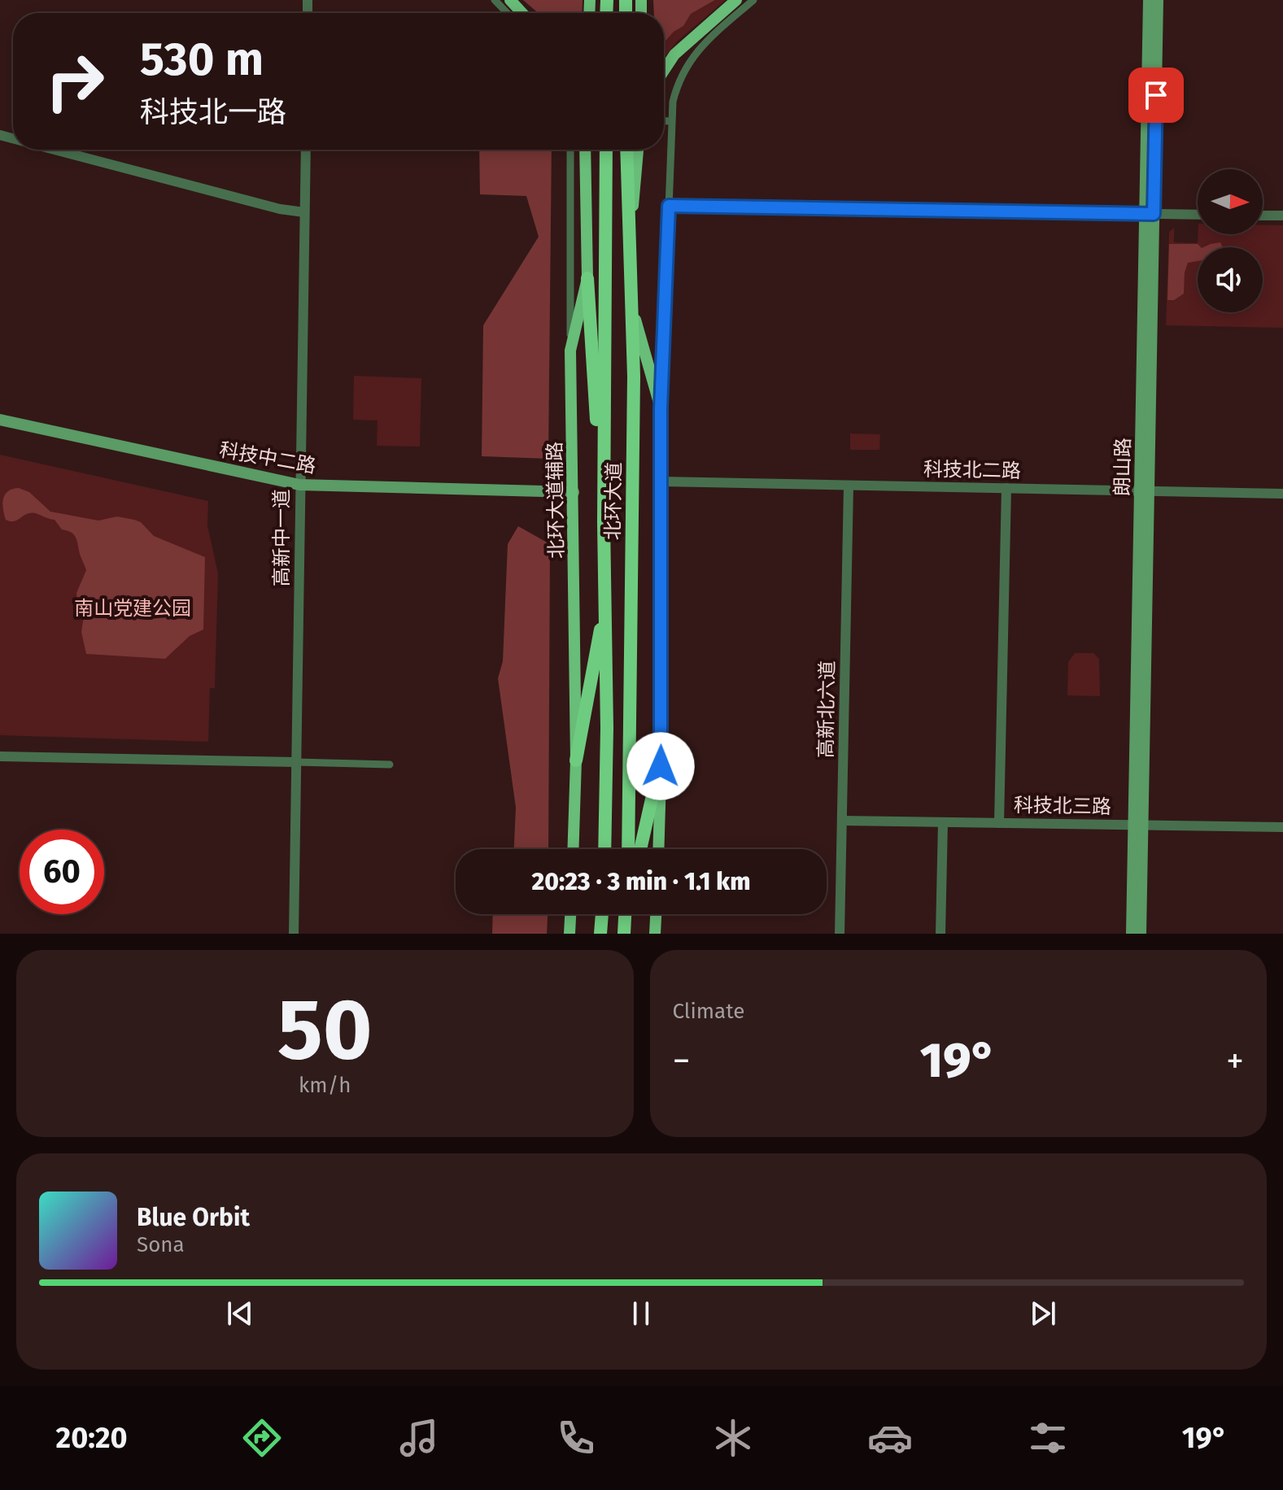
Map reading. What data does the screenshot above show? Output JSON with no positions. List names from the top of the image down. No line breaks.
{"streets":{"highway":["北环大道"],"main road":["科技中二路","朗山路","北环大道辅路"],"street":["科技北二路","高新中一道","高新北六道","科技北三路"]},"crossings":[["科技中二路","北环大道辅路"],["科技中二路","高新中一道"],["朗山路","科技北二路"],["朗山路","科技北三路"],["科技北二路","高新北六道"],["高新北六道","科技北三路"]],"parks":["南山党建公园"],"north":"right","page":{"turn":["530 m","科技北一路"],"limit":"60","trip":"20:23 · 3 min · 1.1 km","tile":[["50","km/h"],"Climate"],"heat":["−","19°","+"],"song":["Blue Orbit","Sona"],"tabs":["20:20","19°"]}}
